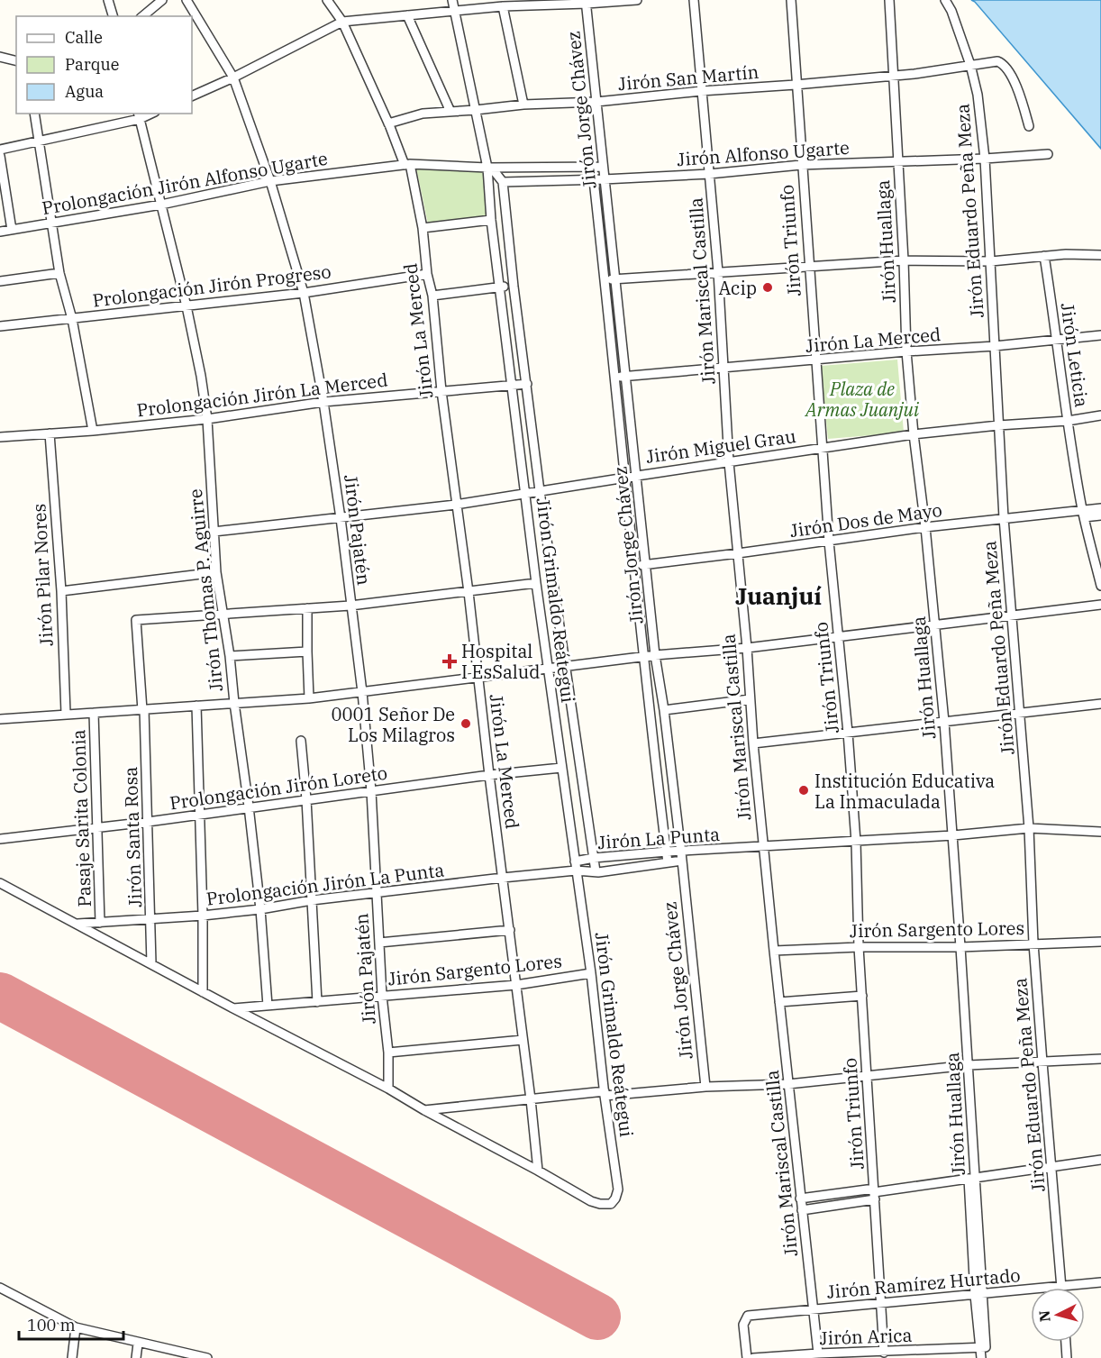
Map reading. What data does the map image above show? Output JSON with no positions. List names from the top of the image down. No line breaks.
{"streets":{"street":["Jirón San Martín","Jirón Jorge Chávez","Jirón Alfonso Ugarte","Prolongación Jirón Alfonso Ugarte","Jirón Eduardo Peña Meza","Jirón Triunfo","Jirón Huallaga","Prolongación Jirón Progreso","Jirón Mariscal Castilla","Jirón La Merced","Jirón Leticia","Prolongación Jirón La Merced","Jirón Miguel Grau","Jirón Dos de Mayo","Jirón Pajatén","Jirón Pilar Nores","Jirón Thomas P. Aguirre","Jirón Grimaldo Reátegui","Prolongación Jirón Loreto","Pasaje Sarita Colonia","Jirón Santa Rosa","Jirón La Punta","Prolongación Jirón La Punta","Jirón Sargento Lores","Jirón Ramírez Hurtado","Jirón Arica"]},"crossings":[["Jirón San Martín","Jirón Jorge Chávez"],["Jirón San Martín","Jirón Eduardo Peña Meza"],["Jirón San Martín","Jirón Triunfo"],["Jirón San Martín","Jirón Huallaga"],["Jirón San Martín","Jirón Mariscal Castilla"],["Jirón San Martín","Jirón La Merced"],["Jirón San Martín","Jirón Grimaldo Reátegui"],["Jirón Jorge Chávez","Jirón Alfonso Ugarte"],["Jirón Jorge Chávez","Prolongación Jirón Alfonso Ugarte"],["Jirón Jorge Chávez","Jirón La Merced"],["Jirón Jorge Chávez","Jirón Miguel Grau"],["Jirón Jorge Chávez","Jirón Dos de Mayo"],["Jirón Jorge Chávez","Jirón La Punta"],["Jirón Alfonso Ugarte","Jirón Eduardo Peña Meza"],["Jirón Alfonso Ugarte","Jirón Triunfo"],["Jirón Alfonso Ugarte","Jirón Huallaga"],["Jirón Alfonso Ugarte","Jirón Mariscal Castilla"],["Jirón Alfonso Ugarte","Jirón Grimaldo Reátegui"],["Prolongación Jirón Alfonso Ugarte","Jirón La Merced"],["Prolongación Jirón Alfonso Ugarte","Jirón Pajatén"],["Prolongación Jirón Alfonso Ugarte","Jirón Thomas P. Aguirre"],["Prolongación Jirón Alfonso Ugarte","Jirón Grimaldo Reátegui"],["Jirón Eduardo Peña Meza","Jirón La Merced"],["Jirón Eduardo Peña Meza","Jirón Miguel Grau"],["Jirón Eduardo Peña Meza","Jirón Dos de Mayo"],["Jirón Eduardo Peña Meza","Jirón La Punta"],["Jirón Eduardo Peña Meza","Jirón Sargento Lores"],["Jirón Eduardo Peña Meza","Jirón Ramírez Hurtado"],["Jirón Triunfo","Jirón La Merced"],["Jirón Triunfo","Jirón Miguel Grau"],["Jirón Triunfo","Jirón Dos de Mayo"],["Jirón Triunfo","Jirón La Punta"],["Jirón Triunfo","Jirón Sargento Lores"],["Jirón Triunfo","Jirón Ramírez Hurtado"],["Jirón Triunfo","Jirón Arica"],["Jirón Huallaga","Jirón La Merced"],["Jirón Huallaga","Jirón Miguel Grau"],["Jirón Huallaga","Jirón Dos de Mayo"],["Jirón Huallaga","Jirón La Punta"],["Jirón Huallaga","Jirón Sargento Lores"],["Jirón Huallaga","Jirón Ramírez Hurtado"],["Jirón Huallaga","Jirón Arica"],["Prolongación Jirón Progreso","Jirón La Merced"],["Prolongación Jirón Progreso","Jirón Pajatén"],["Prolongación Jirón Progreso","Jirón Thomas P. Aguirre"],["Jirón Mariscal Castilla","Jirón La Merced"],["Jirón Mariscal Castilla","Jirón Miguel Grau"],["Jirón Mariscal Castilla","Jirón Dos de Mayo"],["Jirón Mariscal Castilla","Jirón La Punta"],["Jirón Mariscal Castilla","Jirón Sargento Lores"],["Jirón Mariscal Castilla","Jirón Ramírez Hurtado"],["Jirón Mariscal Castilla","Jirón Arica"],["Jirón La Merced","Jirón Leticia"],["Jirón La Merced","Prolongación Jirón La Merced"],["Jirón La Merced","Jirón Miguel Grau"],["Jirón La Merced","Jirón Grimaldo Reátegui"],["Jirón La Merced","Prolongación Jirón Loreto"],["Jirón La Merced","Prolongación Jirón La Punta"],["Jirón La Merced","Jirón Sargento Lores"],["Jirón Leticia","Jirón Miguel Grau"],["Jirón Leticia","Jirón Dos de Mayo"],["Prolongación Jirón La Merced","Jirón Pajatén"],["Prolongación Jirón La Merced","Jirón Pilar Nores"],["Prolongación Jirón La Merced","Jirón Thomas P. Aguirre"],["Prolongación Jirón La Merced","Jirón Grimaldo Reátegui"],["Jirón Miguel Grau","Jirón Pajatén"],["Jirón Miguel Grau","Jirón Thomas P. Aguirre"],["Jirón Miguel Grau","Jirón Grimaldo Reátegui"],["Jirón Pajatén","Prolongación Jirón Loreto"],["Jirón Pajatén","Prolongación Jirón La Punta"],["Jirón Pajatén","Jirón Sargento Lores"],["Jirón Thomas P. Aguirre","Prolongación Jirón Loreto"],["Jirón Thomas P. Aguirre","Jirón Santa Rosa"],["Jirón Thomas P. Aguirre","Prolongación Jirón La Punta"],["Jirón Thomas P. Aguirre","Jirón Sargento Lores"],["Jirón Grimaldo Reátegui","Prolongación Jirón Loreto"],["Jirón Grimaldo Reátegui","Jirón La Punta"],["Jirón Grimaldo Reátegui","Prolongación Jirón La Punta"],["Jirón Grimaldo Reátegui","Jirón Sargento Lores"],["Prolongación Jirón Loreto","Pasaje Sarita Colonia"],["Prolongación Jirón Loreto","Jirón Santa Rosa"],["Pasaje Sarita Colonia","Prolongación Jirón La Punta"],["Jirón Santa Rosa","Prolongación Jirón La Punta"],["Jirón La Punta","Prolongación Jirón La Punta"]],"districts":["Juanjuí"],"parks":["Plaza de Armas Juanjui"],"places":{"other":["Acip","0001 Señor De Los Milagros","Institución Educativa La Inmaculada"],"health":["Hospital I EsSalud"]},"legend":["Calle","Parque","Agua"],"scale_bar":"100 m","north":"left"}
